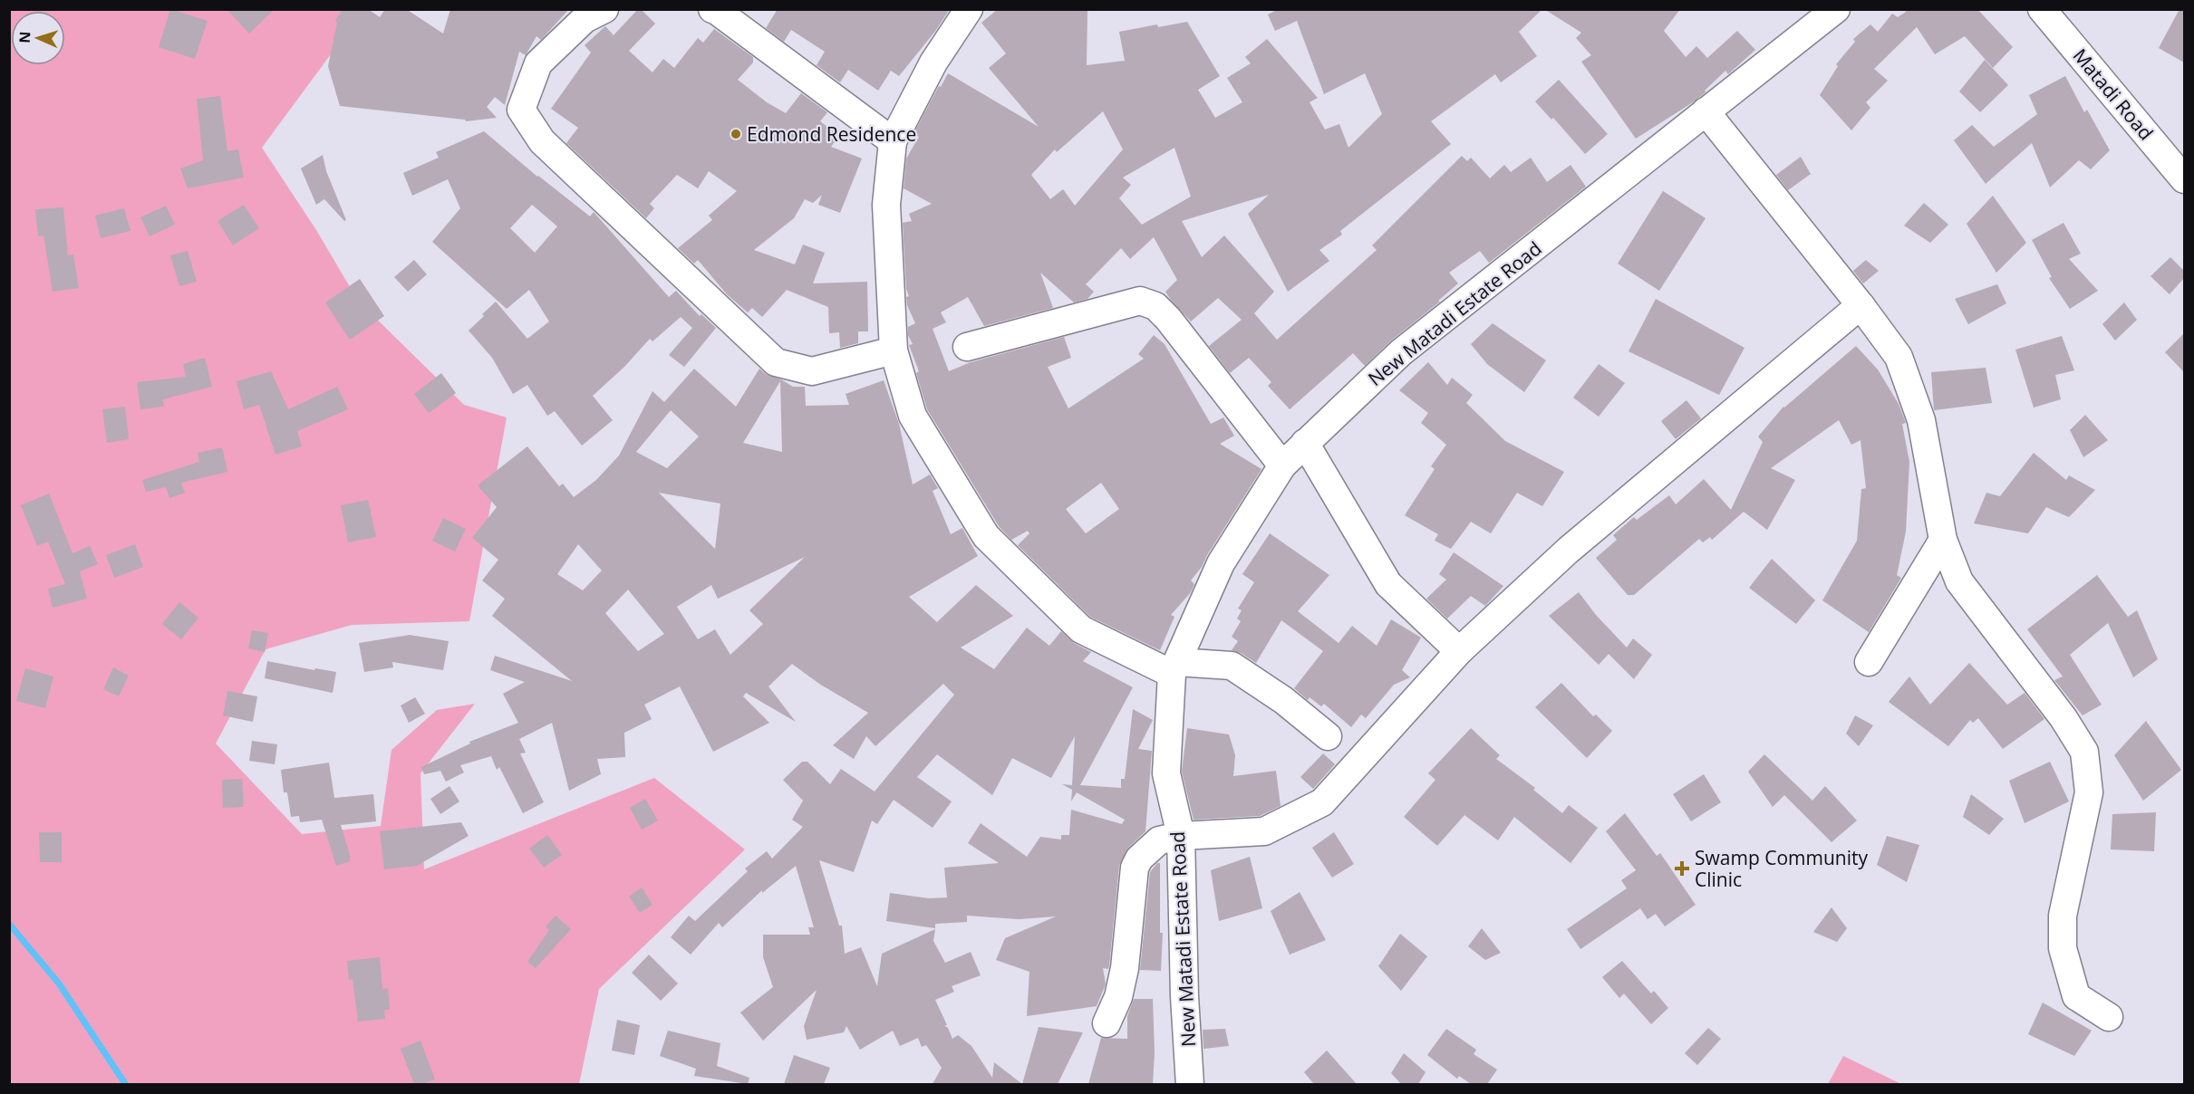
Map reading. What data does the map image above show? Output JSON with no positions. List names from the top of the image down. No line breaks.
{"streets":{"street":["Matadi Road","New Matadi Estate Road"]},"places":{"other":["Edmond Residence"],"health":["Swamp Community Clinic"]},"north":"left"}
